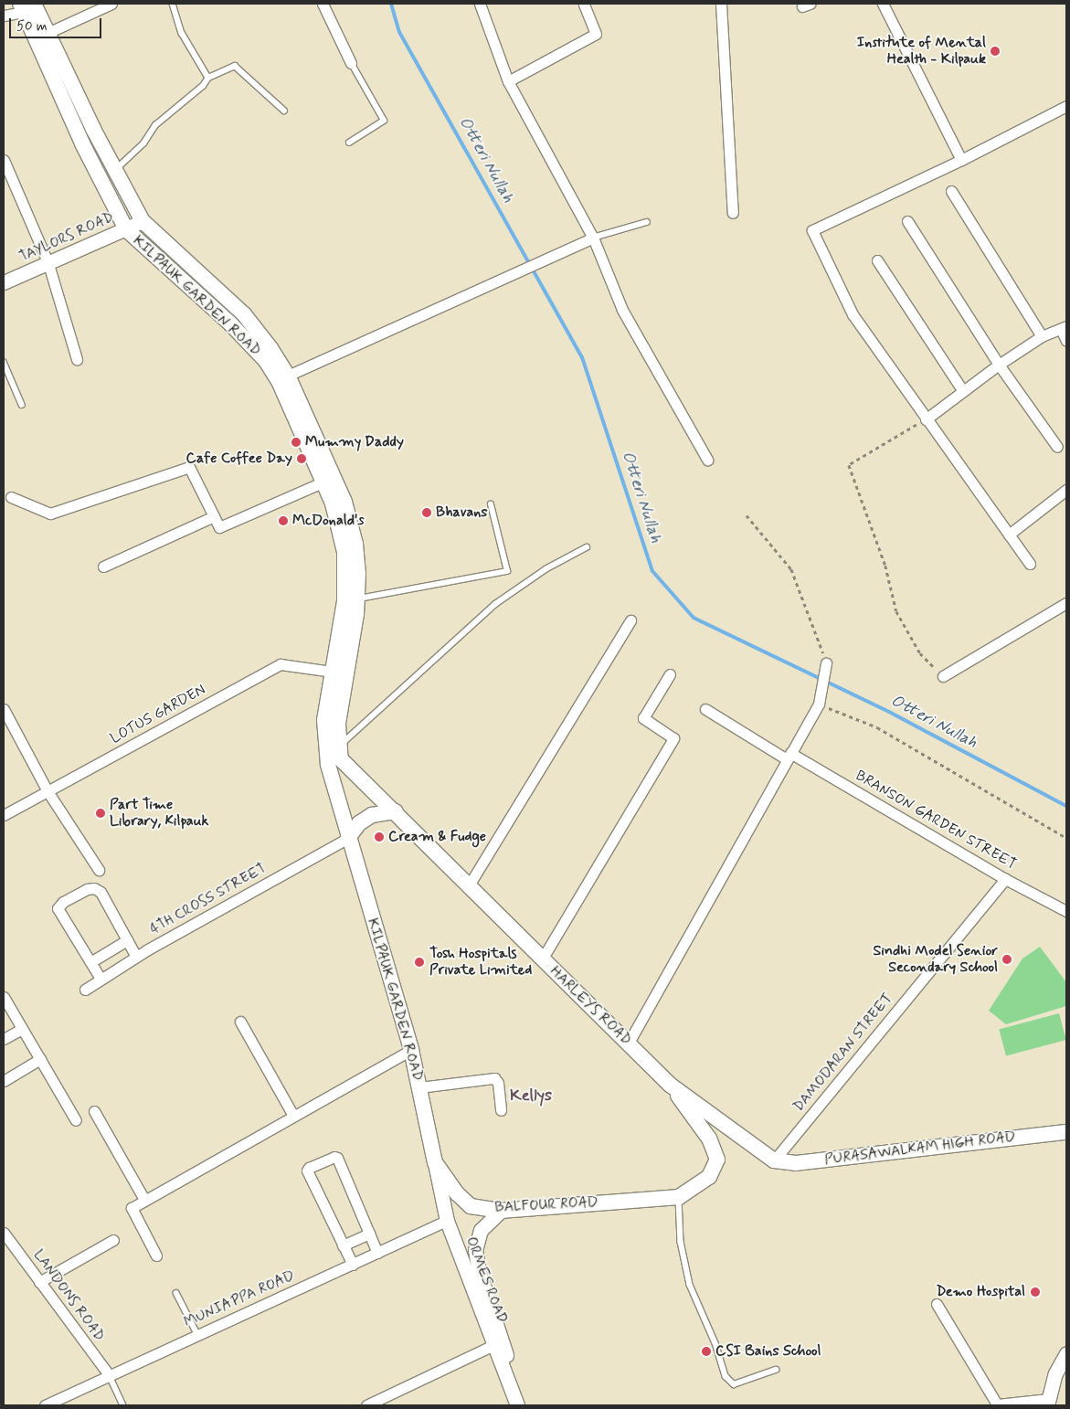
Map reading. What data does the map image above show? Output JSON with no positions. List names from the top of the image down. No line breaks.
{"streets":{"main road":["KILPAUK GARDEN ROAD","HARLEYS ROAD","PURASAWALKAM HIGH ROAD","BALFOUR ROAD"],"street":["TAYLORS ROAD","LOTUS GARDEN","BRANSON GARDEN STREET","4TH CROSS STREET","DAMODARAN STREET","ORMES ROAD","LANDONS ROAD","MUNIAPPA ROAD"]},"crossings":[["TAYLORS ROAD","KILPAUK GARDEN ROAD"],["KILPAUK GARDEN ROAD","LOTUS GARDEN"],["KILPAUK GARDEN ROAD","4TH CROSS STREET"],["KILPAUK GARDEN ROAD","BALFOUR ROAD"],["KILPAUK GARDEN ROAD","ORMES ROAD"],["BRANSON GARDEN STREET","DAMODARAN STREET"],["HARLEYS ROAD","DAMODARAN STREET"],["HARLEYS ROAD","PURASAWALKAM HIGH ROAD"],["DAMODARAN STREET","PURASAWALKAM HIGH ROAD"],["BALFOUR ROAD","ORMES ROAD"],["ORMES ROAD","MUNIAPPA ROAD"],["LANDONS ROAD","MUNIAPPA ROAD"]],"districts":["Kellys"],"water":["Otteri Nullah"],"places":["Institute of Mental Health - Kilpauk","Mummy Daddy","Cafe Coffee Day","Bhavans","McDonald's","Part Time Library, Kilpauk","Cream & Fudge","Sindhi Model Senior Secondary School","Tosh Hospitals Private Limited","Demo Hospital","CSI Bains School"],"scale_bar":"50 m"}
